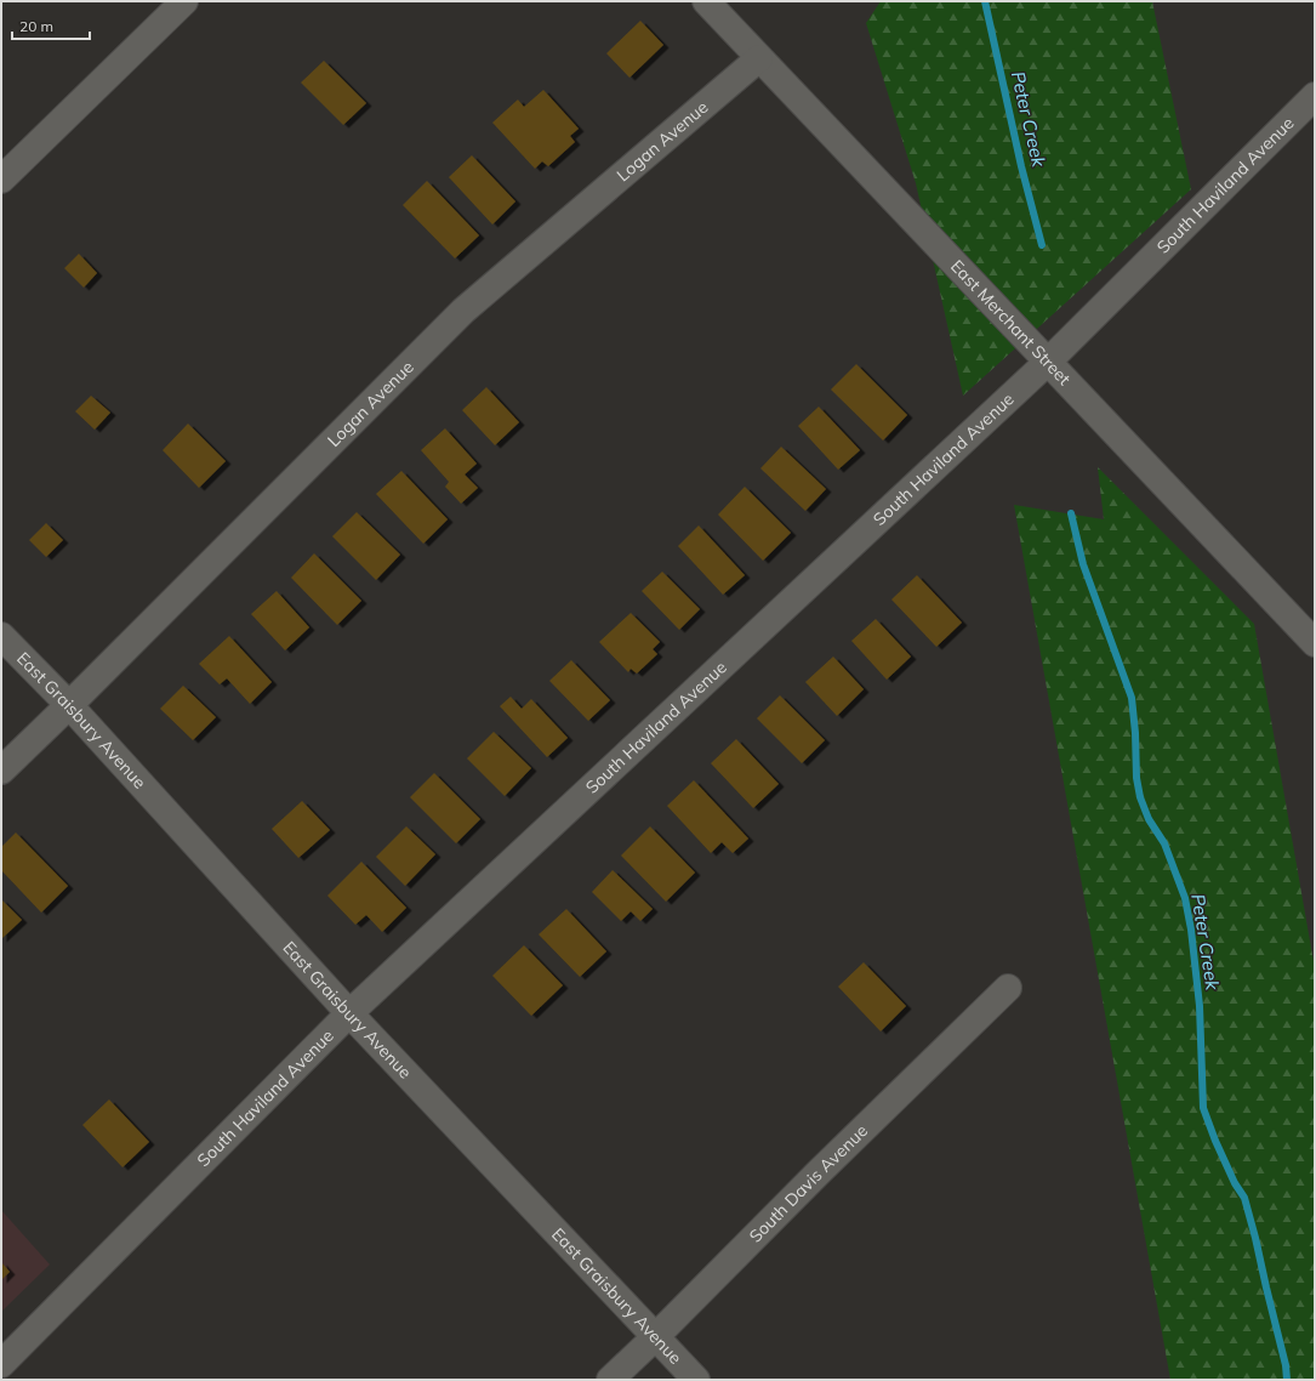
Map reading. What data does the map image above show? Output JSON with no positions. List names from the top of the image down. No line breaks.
{"streets":{"street":["Logan Avenue","South Haviland Avenue","East Merchant Street","East Graisbury Avenue","South Davis Avenue"]},"crossings":[["Logan Avenue","East Merchant Street"],["Logan Avenue","East Graisbury Avenue"],["South Haviland Avenue","East Merchant Street"],["South Haviland Avenue","East Graisbury Avenue"],["East Graisbury Avenue","South Davis Avenue"]],"water":["Peter Creek"],"scale_bar":"20 m"}
